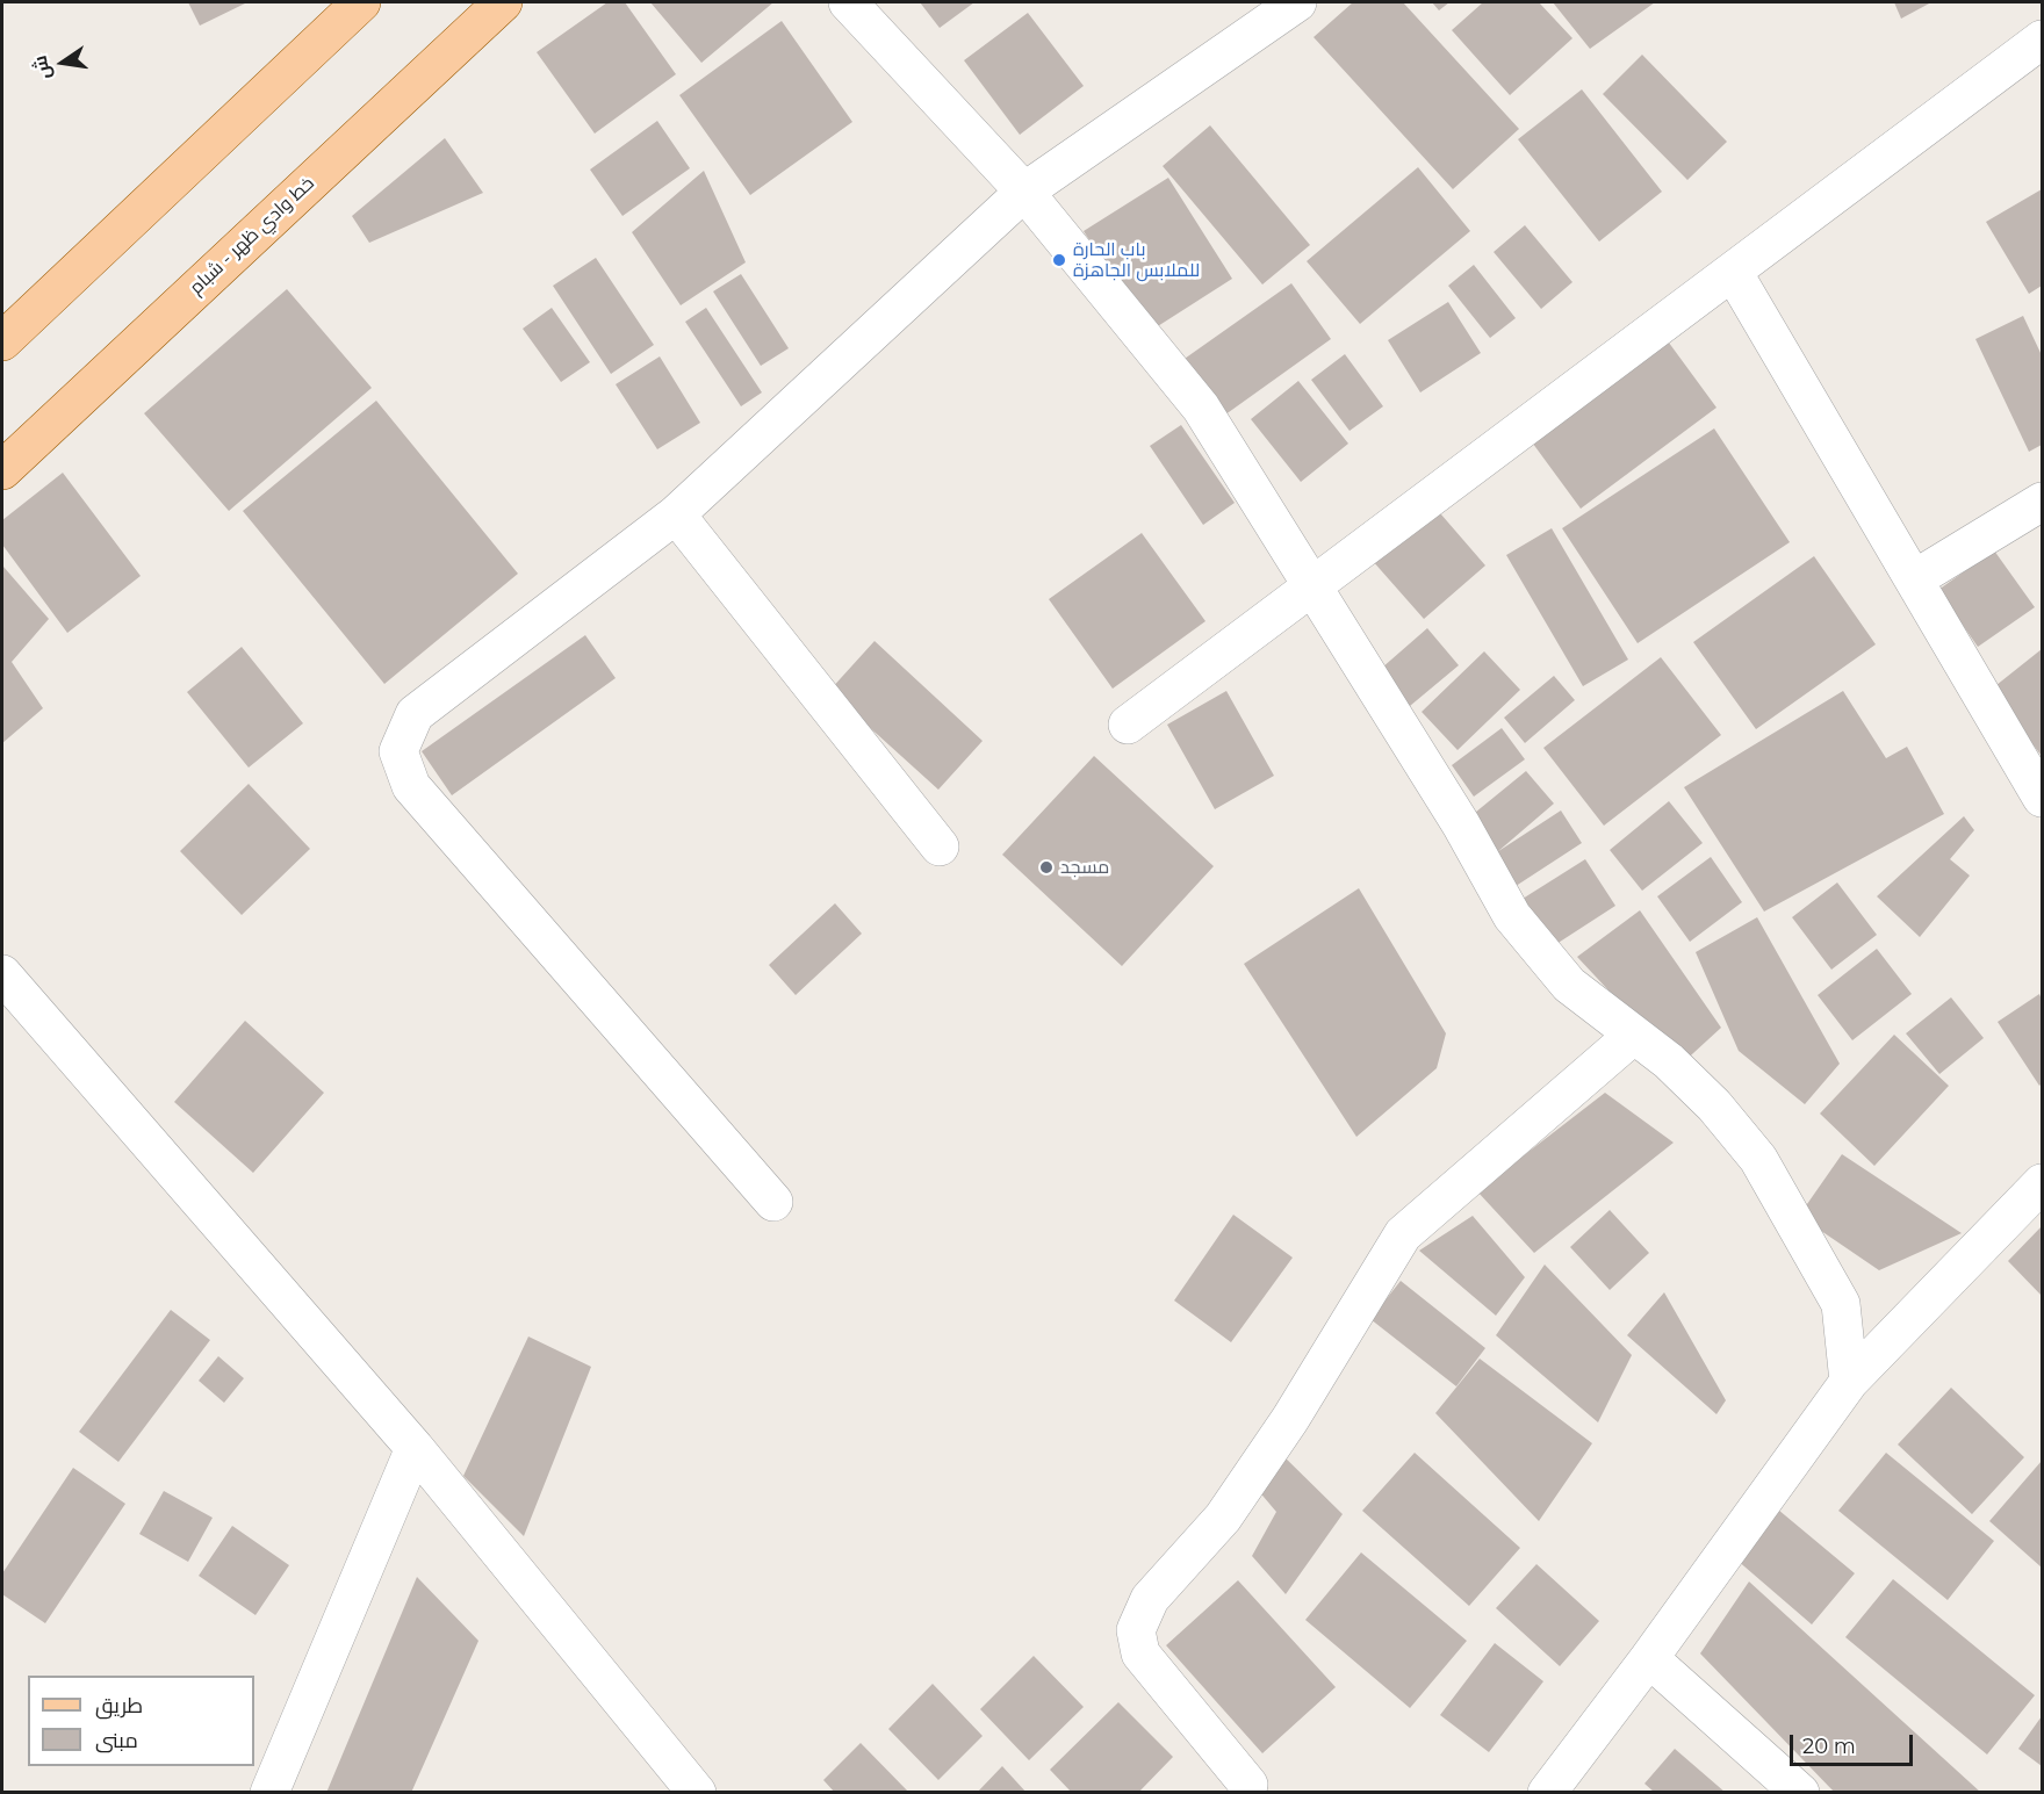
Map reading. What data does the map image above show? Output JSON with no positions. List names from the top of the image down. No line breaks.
{"streets":{"main road":["خط وادي ظهر - شبام"]},"places":["باب الحارة للملابس الجاهزة","مسجد"],"legend":["طريق","مبنى"],"scale_bar":"20 m","north":"left"}
